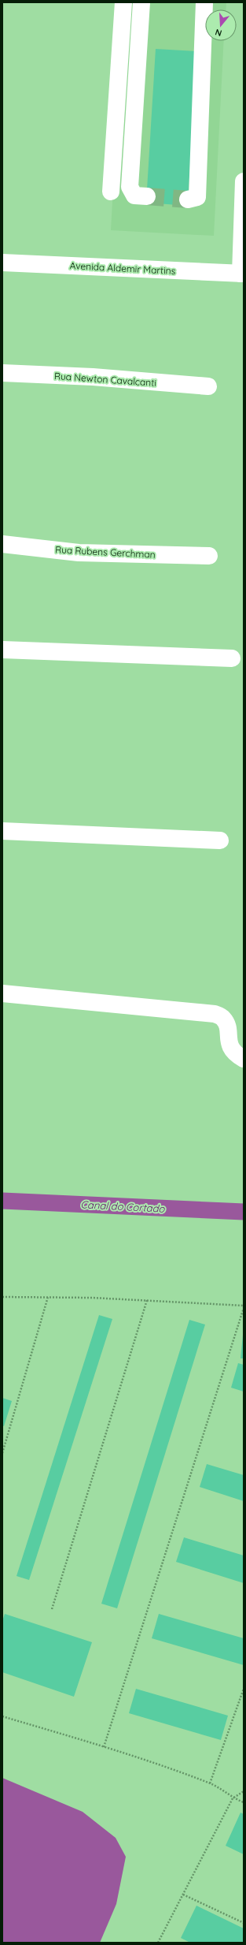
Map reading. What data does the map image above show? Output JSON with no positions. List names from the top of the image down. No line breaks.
{"streets":{"street":["Avenida Aldemir Martins","Rua Newton Cavalcanti","Rua Rubens Gerchman"]},"water":["Canal do Cortado"],"north":"bottom"}
